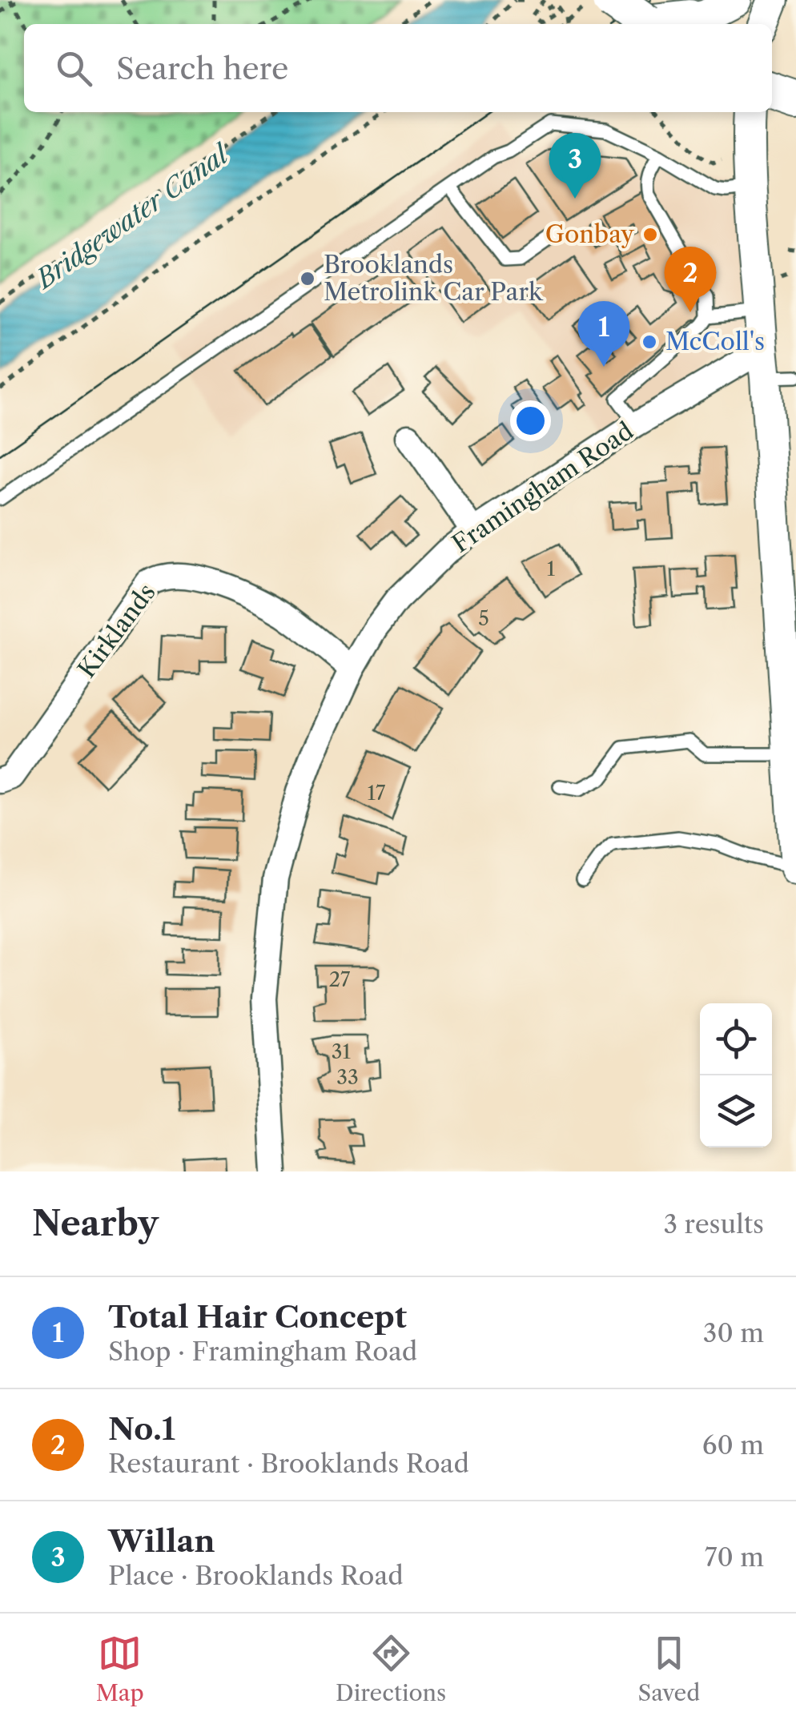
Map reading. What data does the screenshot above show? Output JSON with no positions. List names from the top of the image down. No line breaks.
{"streets":{"street":["Framingham Road","Kirklands"]},"crossings":[["Framingham Road","Kirklands"]],"water":["Bridgewater Canal"],"places":["Gonbay","Brooklands Metrolink Car Park","McColl's"],"house_numbers":["1","5","17","27","31","33"],"page":{"search":"Search here","pins":["3","2","1"],"heading":["Nearby","3 results"],"list":[{"mark":"1","name":"Total Hair Concept","note":"Shop · Framingham Road","value":"30 m"},{"mark":"2","name":"No.1","note":"Restaurant · Brooklands Road","value":"60 m"},{"mark":"3","name":"Willan","note":"Place · Brooklands Road","value":"70 m"}],"nav":["Map","Directions","Saved"]}}
